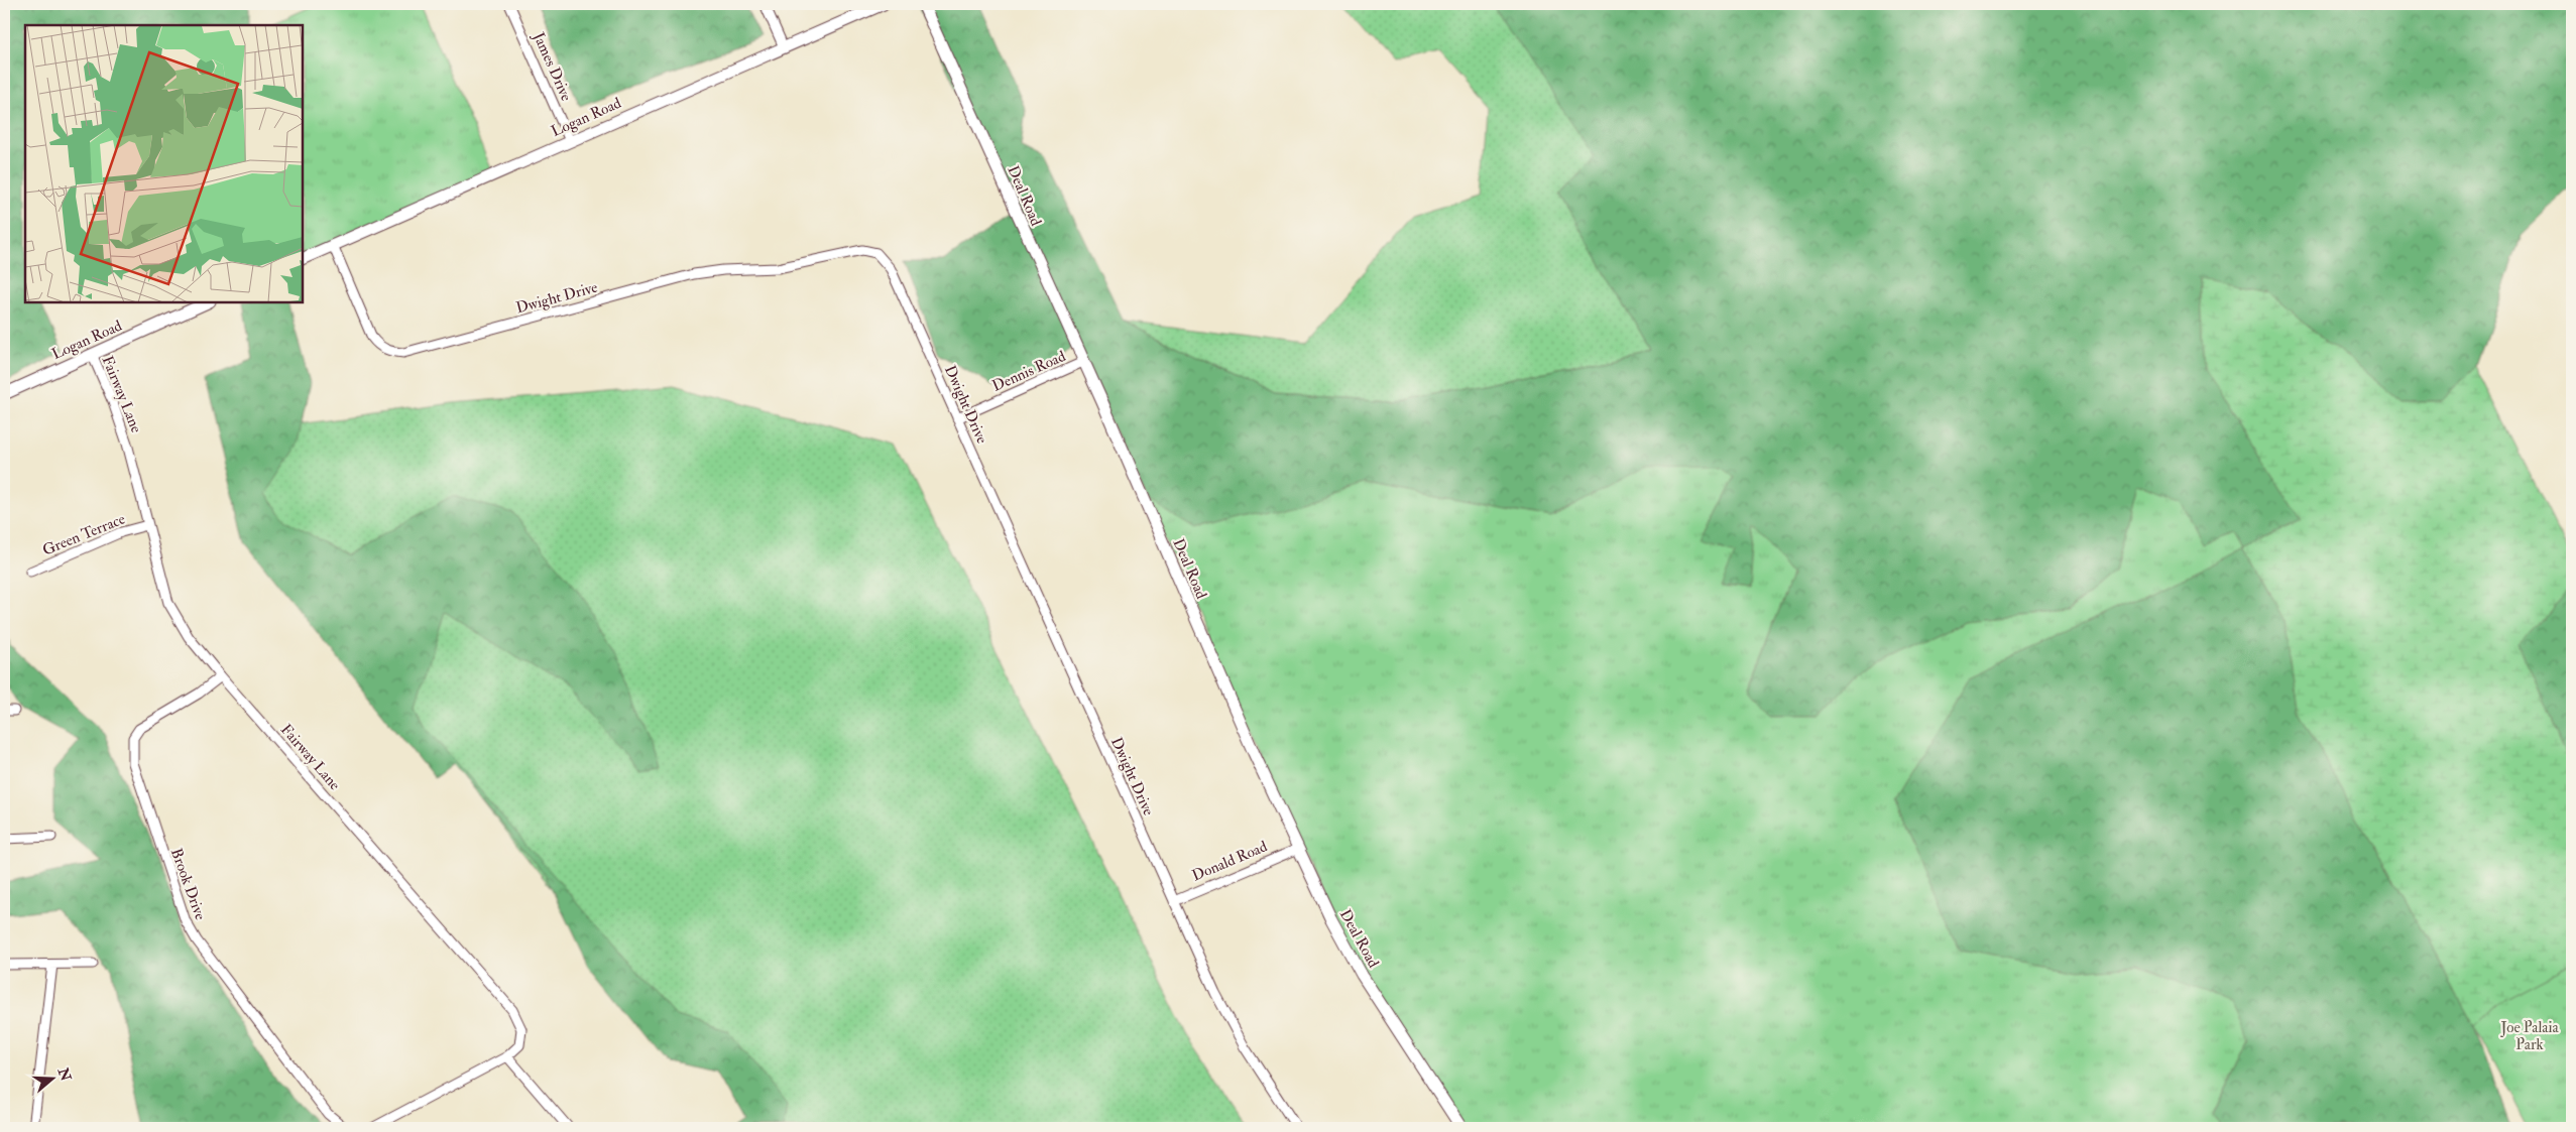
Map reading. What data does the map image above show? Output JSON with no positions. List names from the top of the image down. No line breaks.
{"streets":{"street":["James Drive","Logan Road","Deal Road","Dwight Drive","Dennis Road","Fairway Lane","Green Terrace","Donald Road","Brook Drive"]},"crossings":[["James Drive","Logan Road"],["Logan Road","Dwight Drive"],["Logan Road","Fairway Lane"],["Deal Road","Dennis Road"],["Deal Road","Donald Road"],["Dwight Drive","Dennis Road"],["Dwight Drive","Donald Road"],["Fairway Lane","Green Terrace"],["Fairway Lane","Brook Drive"]],"parks":["Joe Palaia Park"],"north":"right"}
